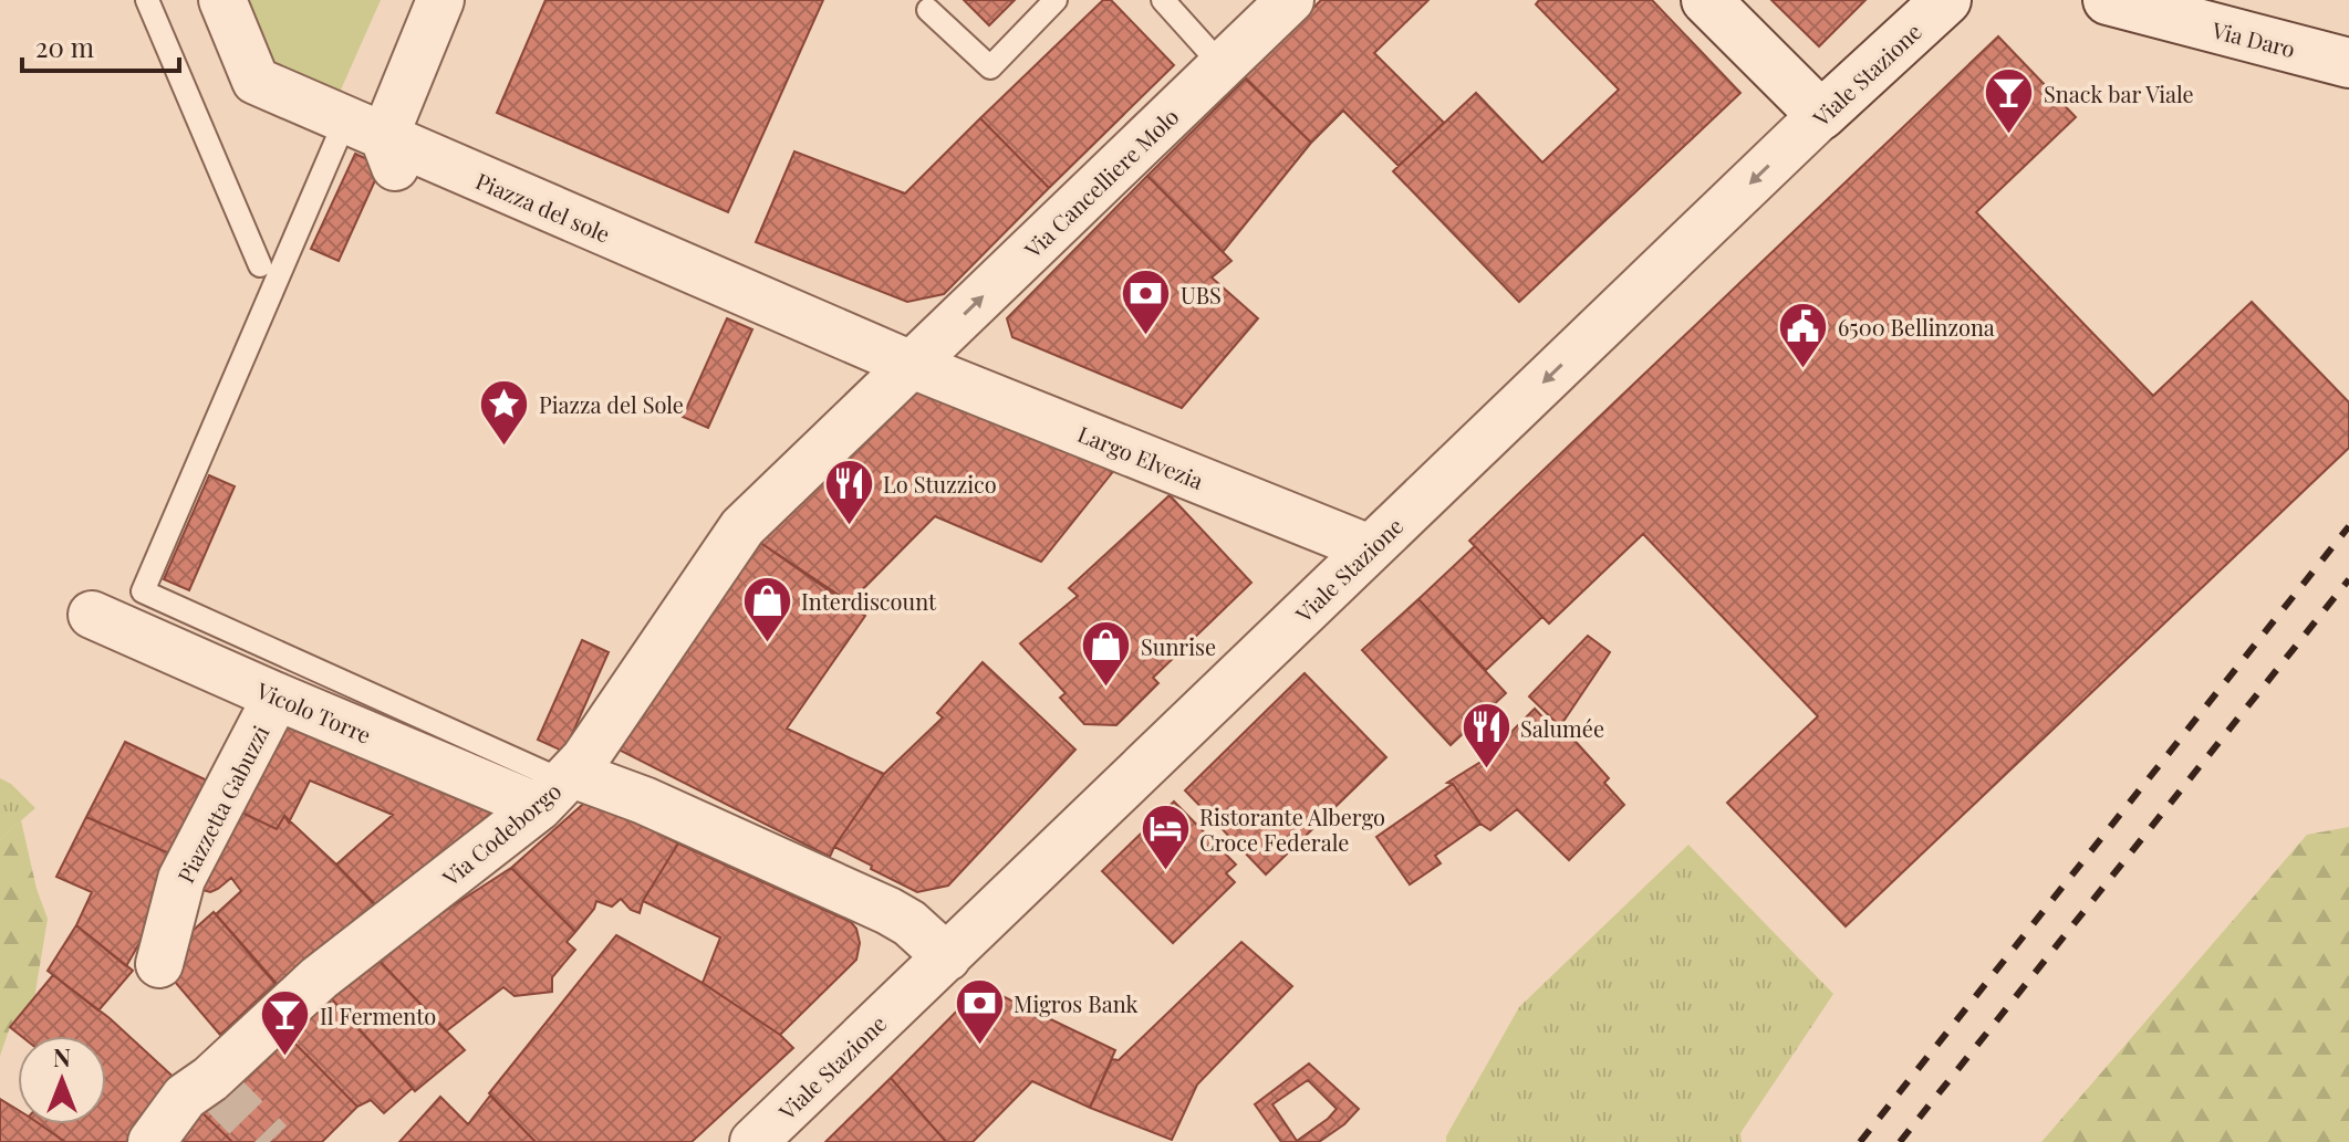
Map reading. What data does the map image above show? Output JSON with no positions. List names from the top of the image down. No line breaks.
{"streets":{"street":["Via Daro","Viale Stazione","Via Cancelliere Molo","Piazza del sole","Largo Elvezia","Vicolo Torre","Piazzetta Gabuzzi","Via Codeborgo"]},"crossings":[["Viale Stazione","Largo Elvezia"],["Viale Stazione","Vicolo Torre"],["Via Cancelliere Molo","Piazza del sole"],["Via Cancelliere Molo","Largo Elvezia"],["Via Cancelliere Molo","Via Codeborgo"],["Piazza del sole","Largo Elvezia"],["Piazza del sole","Via Codeborgo"],["Largo Elvezia","Via Codeborgo"],["Vicolo Torre","Piazzetta Gabuzzi"],["Vicolo Torre","Via Codeborgo"]],"one_way":["Viale Stazione","Via Cancelliere Molo"],"places":{"bar":["Snack bar Viale","Il Fermento"],"bank":["UBS","Migros Bank"],"public building":["6500 Bellinzona"],"place":["Piazza del Sole"],"restaurant":["Lo Stuzzico","Salumée"],"shop":["Interdiscount","Sunrise"],"hotel":["Ristorante Albergo Croce Federale"]},"scale_bar":"20 m","north":"top"}
